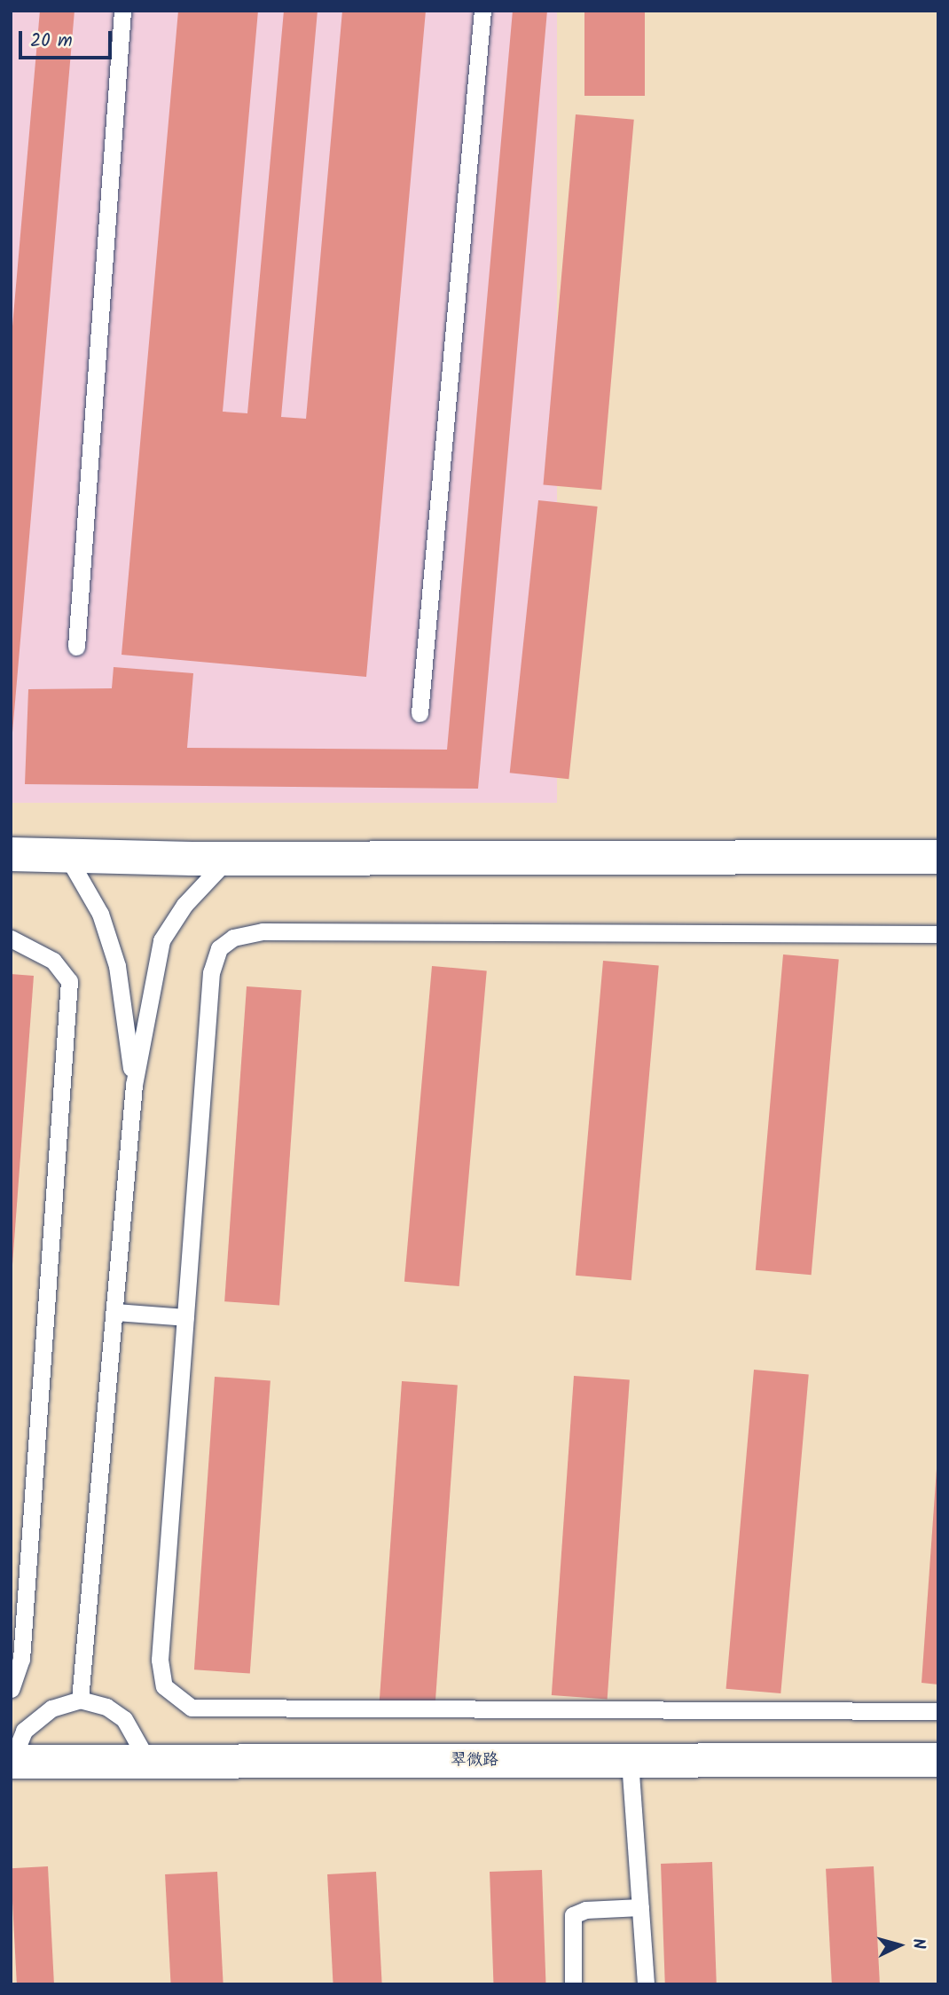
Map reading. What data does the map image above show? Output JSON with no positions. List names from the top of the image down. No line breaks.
{"streets":{"street":["翠微路"]},"scale_bar":"20 m","north":"right"}
